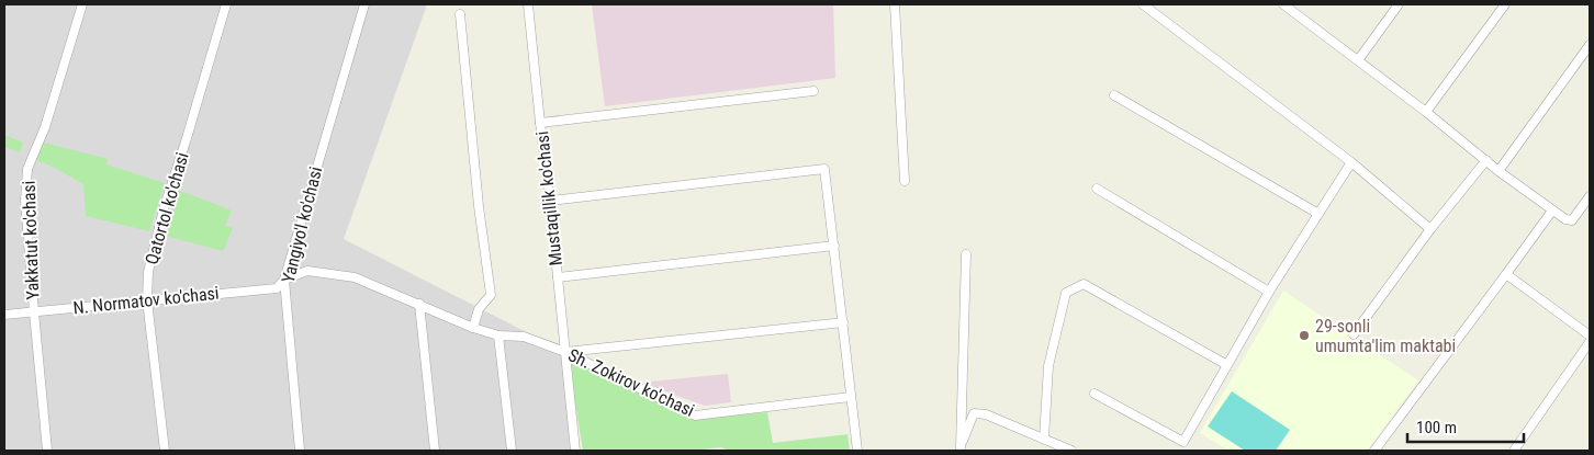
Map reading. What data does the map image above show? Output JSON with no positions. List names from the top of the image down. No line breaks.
{"streets":{"street":["Mustaqillik ko'chasi","Qatortol ko'chasi","Yangiyo'l ko'chasi","Yakkatut ko'chasi","N. Normatov ko'chasi","Sh. Zokirov ko'chasi"]},"crossings":[["Mustaqillik ko'chasi","Sh. Zokirov ko'chasi"],["Qatortol ko'chasi","N. Normatov ko'chasi"],["Yangiyo'l ko'chasi","N. Normatov ko'chasi"],["Yangiyo'l ko'chasi","Sh. Zokirov ko'chasi"],["Yakkatut ko'chasi","N. Normatov ko'chasi"],["N. Normatov ko'chasi","Sh. Zokirov ko'chasi"]],"places":["29-sonli umumta'lim maktabi"],"scale_bar":"100 m"}
